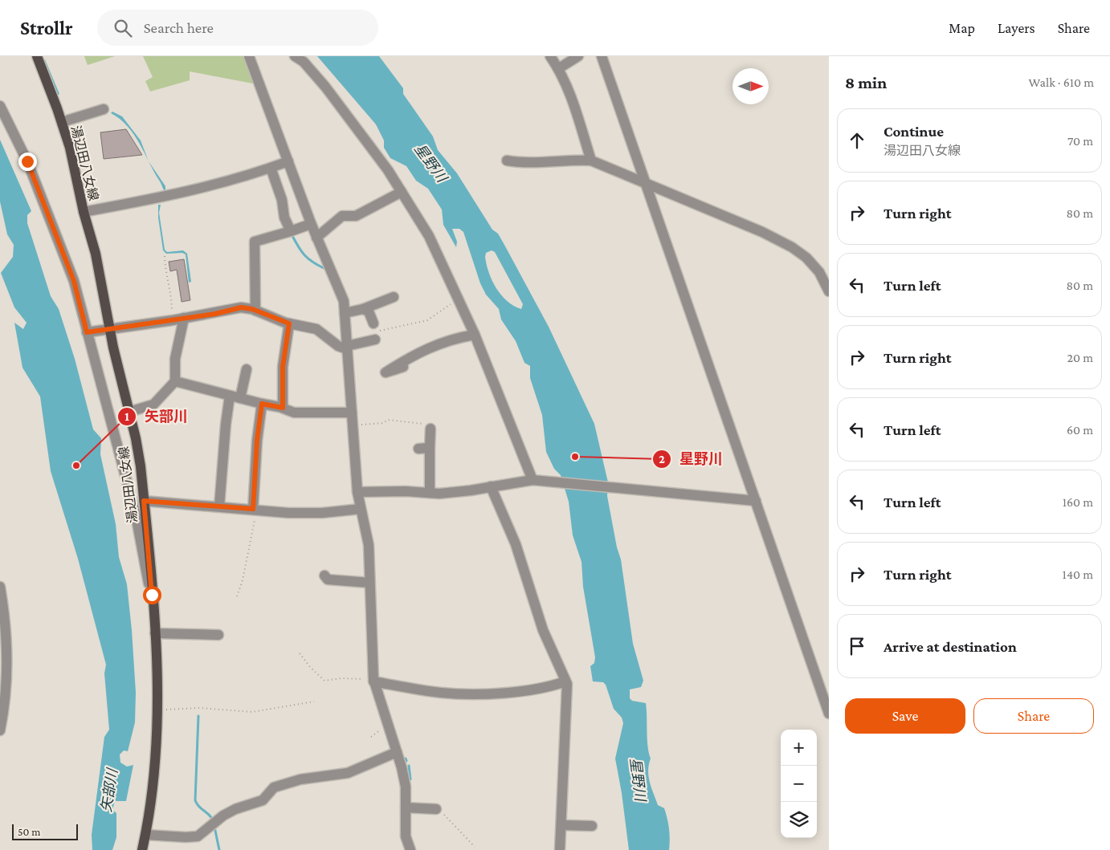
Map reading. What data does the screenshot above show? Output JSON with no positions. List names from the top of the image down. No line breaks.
{"streets":{"main road":["湯辺田八女線"]},"water":["星野川","矢部川"],"places":["星野川","矢部川"],"scale_bar":"50 m","north":"right","page":{"header":"Strollr","search":"Search here","nav":["Map","Layers","Share"],"heading":["8 min","Walk · 610 m"],"list":[["Continue","湯辺田八女線","70 m"],["Turn right","80 m"],["Turn left","80 m"],["Turn right","20 m"],["Turn left","60 m"],["Turn left","160 m"],["Turn right","140 m"],"Arrive at destination"],"buttons":["Save","Share"],"map_buttons":["+","−"],"scale":"50 m"}}
